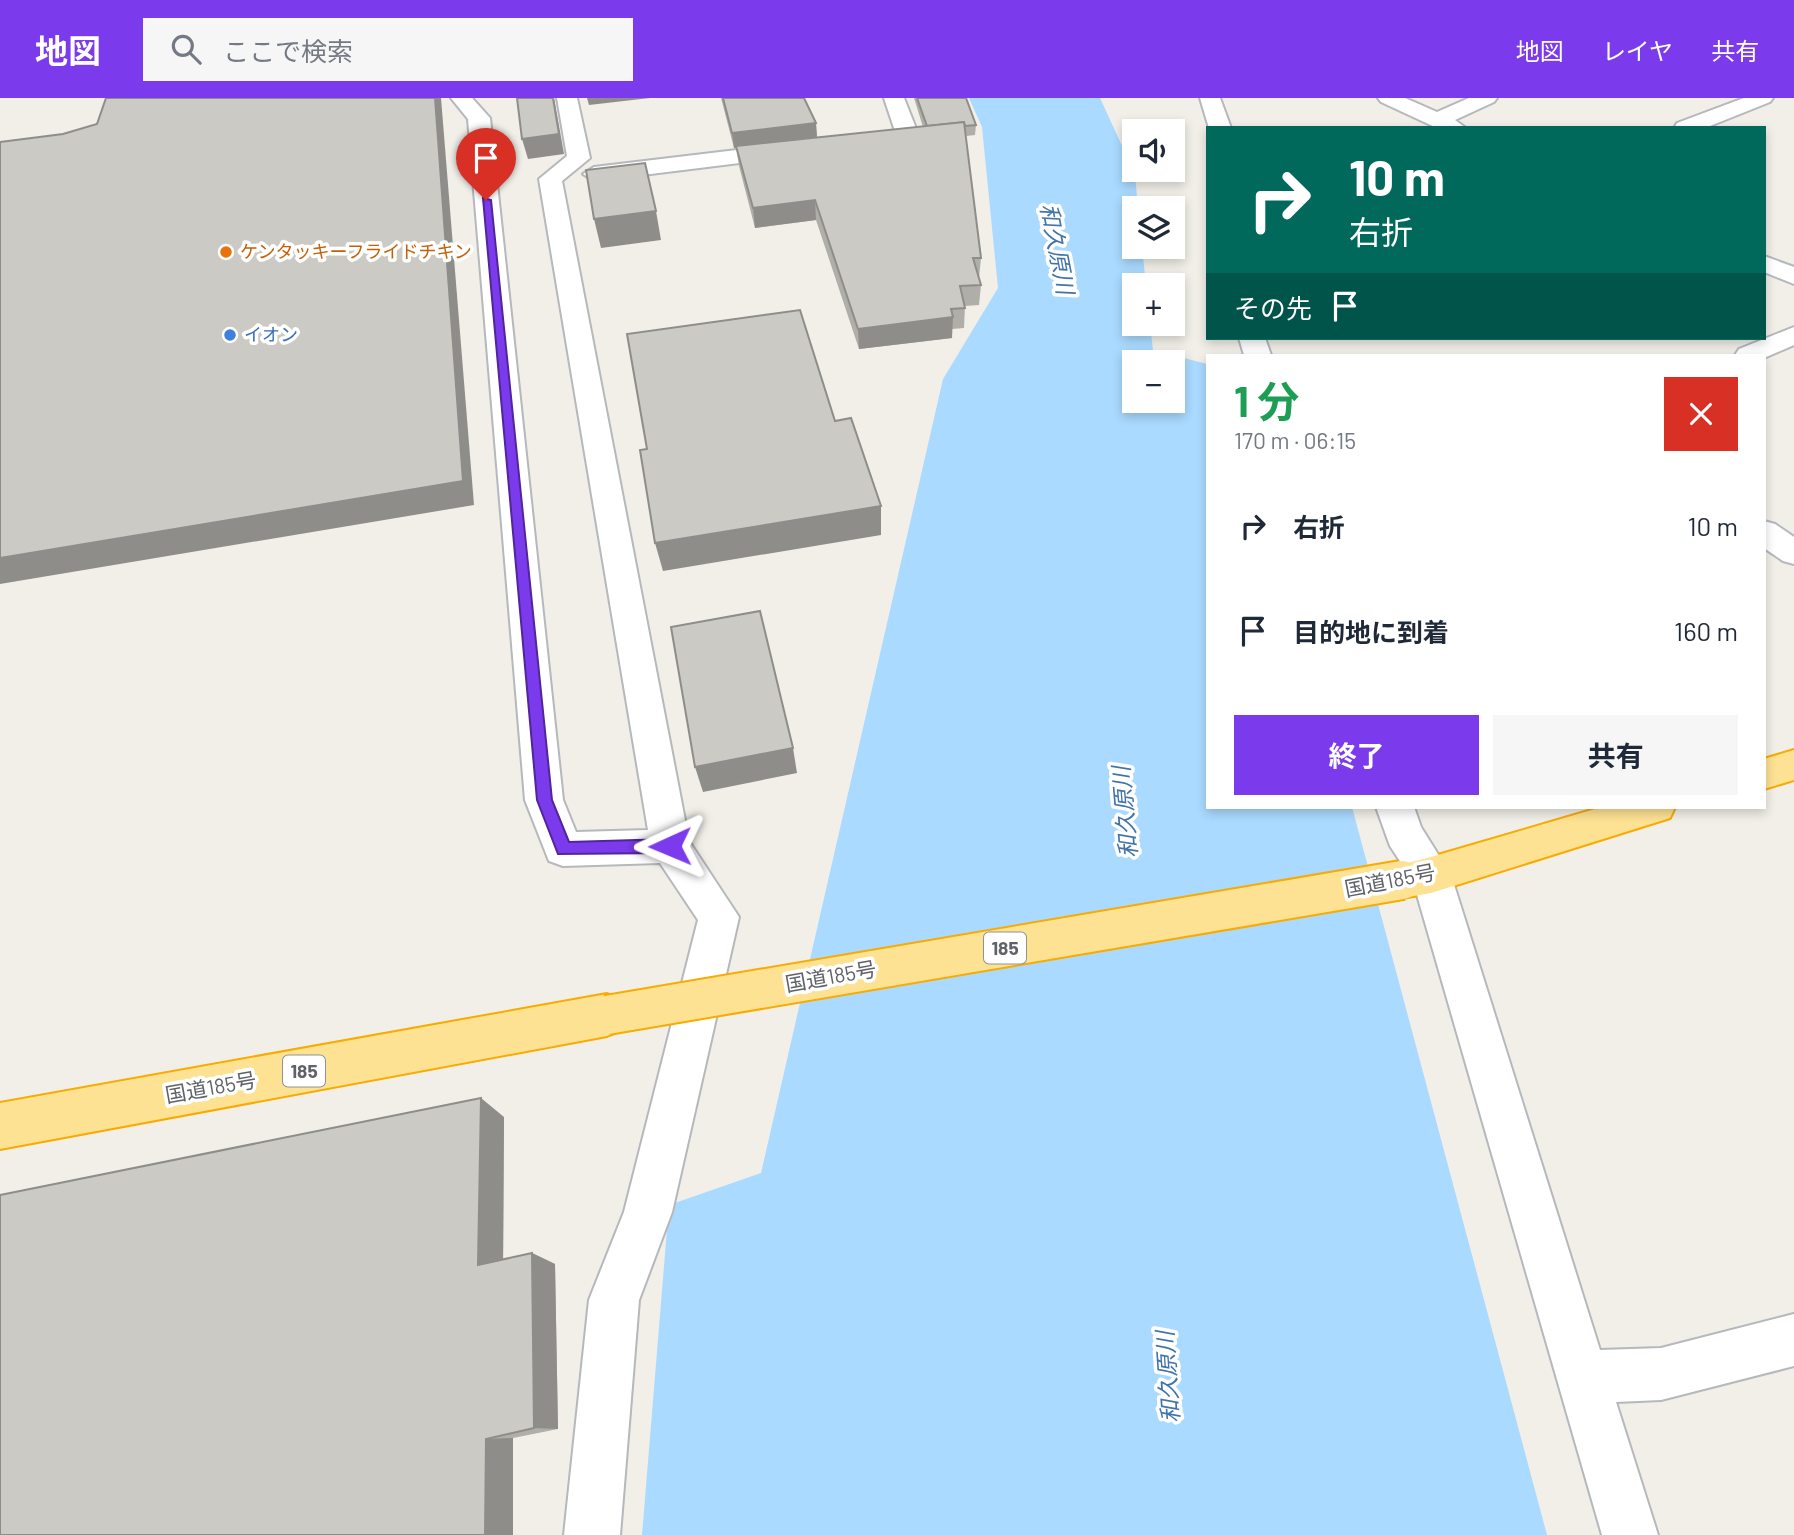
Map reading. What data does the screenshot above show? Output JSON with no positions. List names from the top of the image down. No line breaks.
{"streets":{"highway":["国道185号","185"]},"water":["和久原川"],"places":["ケンタッキーフライドチキン","イオン"],"page":{"header":"地図","search":"ここで検索","nav":["地図","レイヤ","共有"],"map_buttons":["+","−"],"turn":["10 m","右折"],"then":"その先","heading":["1 分","170 m · 06:15"],"list":[{"name":"右折","value":"10 m"},{"name":"目的地に到着","value":"160 m"}],"buttons":["終了","共有"]}}
